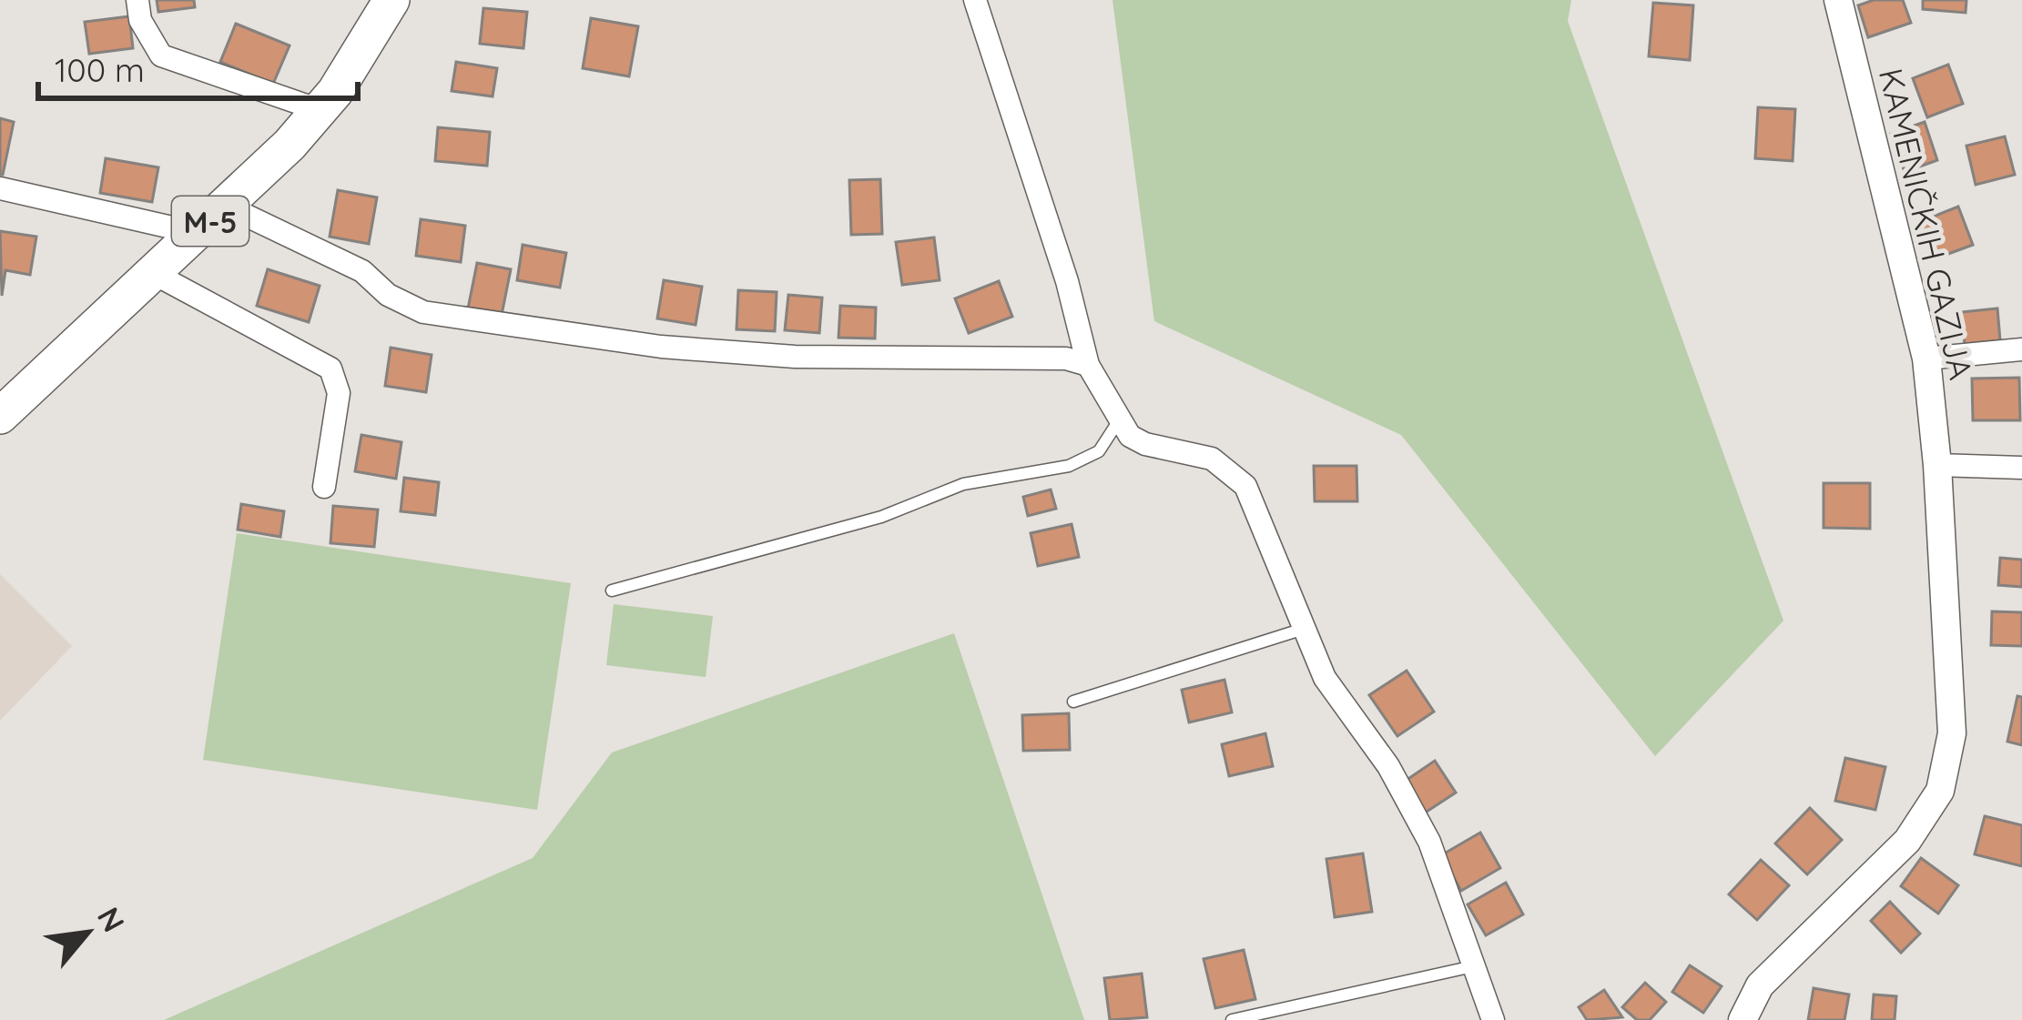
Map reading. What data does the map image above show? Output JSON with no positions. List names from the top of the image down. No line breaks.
{"streets":{"main road":["M-5"],"street":["KAMENIČKIH GAZIJA"]},"scale_bar":"100 m","north":"top right"}
